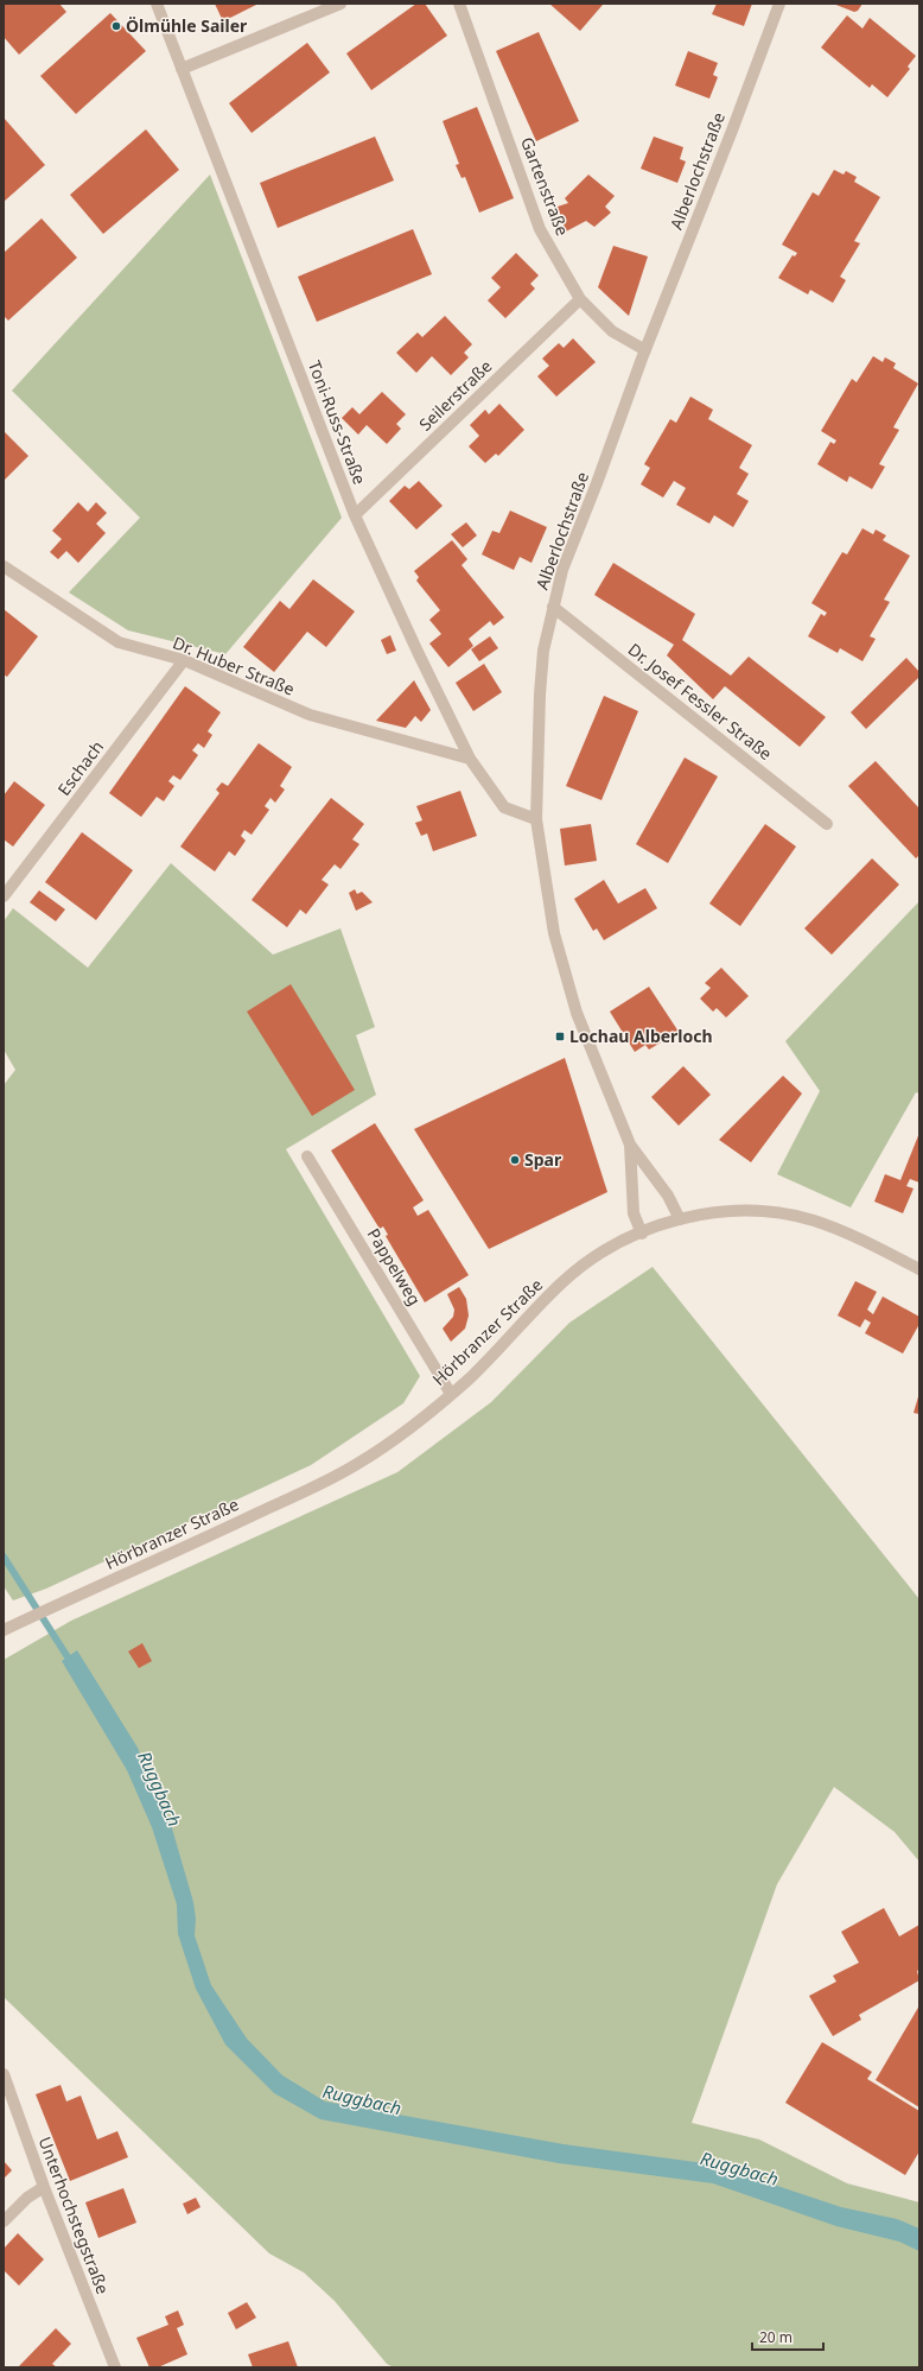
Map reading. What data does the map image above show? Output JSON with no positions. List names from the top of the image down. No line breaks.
{"streets":{"street":["Alberlochstraße","Gartenstraße","Seilerstraße","Toni-Russ-Straße","Dr. Huber Straße","Dr. Josef Fessler Straße","Eschach","Pappelweg","Hörbranzer Straße","Unterhochstegstraße"]},"crossings":[["Alberlochstraße","Gartenstraße"],["Alberlochstraße","Toni-Russ-Straße"],["Alberlochstraße","Dr. Josef Fessler Straße"],["Alberlochstraße","Hörbranzer Straße"],["Gartenstraße","Seilerstraße"],["Seilerstraße","Toni-Russ-Straße"],["Toni-Russ-Straße","Dr. Huber Straße"],["Dr. Huber Straße","Eschach"],["Pappelweg","Hörbranzer Straße"]],"water":["Ruggbach"],"places":{"other":["Ölmühle Sailer","Spar"],"transit":["Lochau Alberloch"]},"scale_bar":"20 m"}
